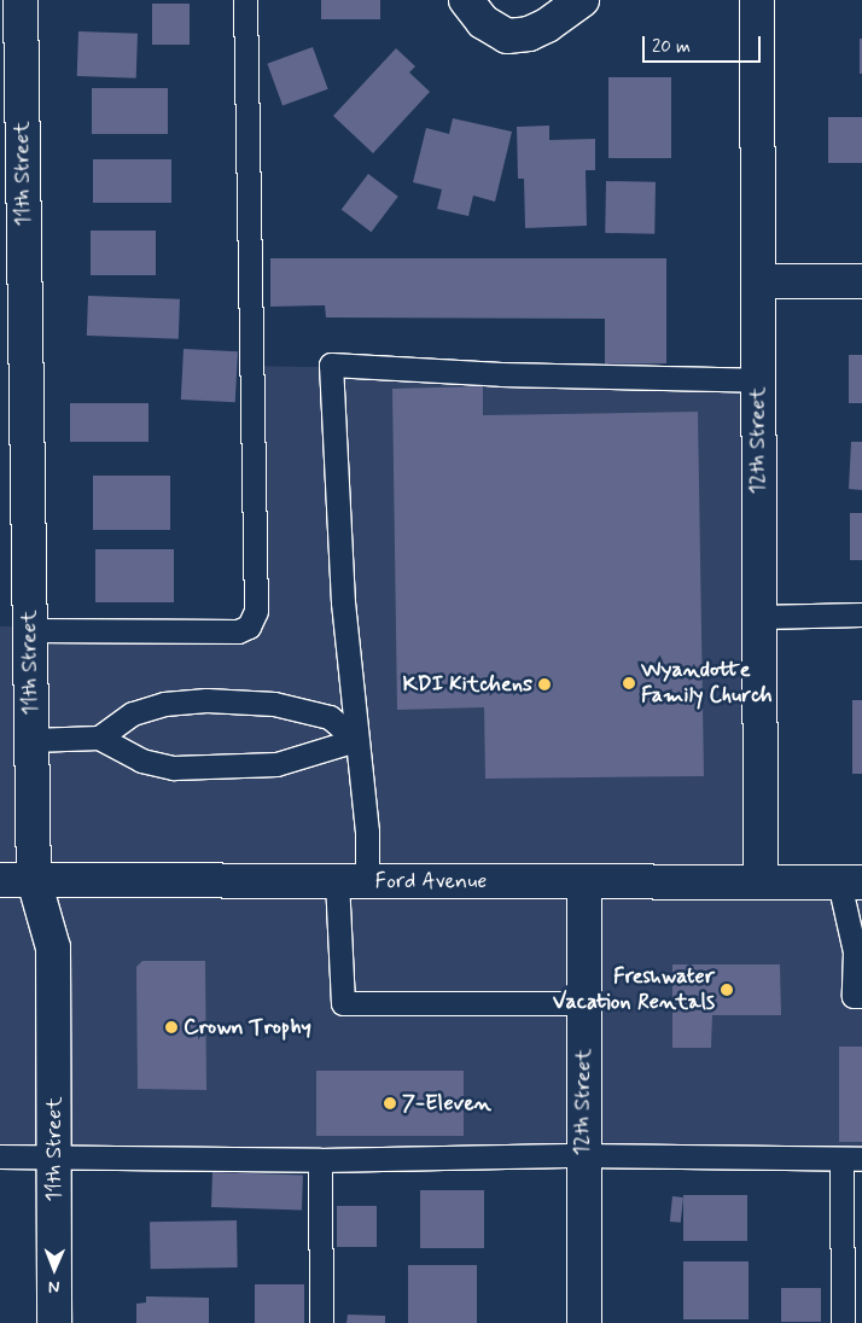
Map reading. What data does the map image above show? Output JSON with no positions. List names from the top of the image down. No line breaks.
{"streets":{"street":["11th Street","12th Street","Ford Avenue"]},"crossings":[["11th Street","Ford Avenue"],["12th Street","Ford Avenue"]],"places":["Wyandotte Family Church","KDI Kitchens","Freshwater Vacation Rentals","Crown Trophy","7-Eleven"],"scale_bar":"20 m","north":"bottom"}
